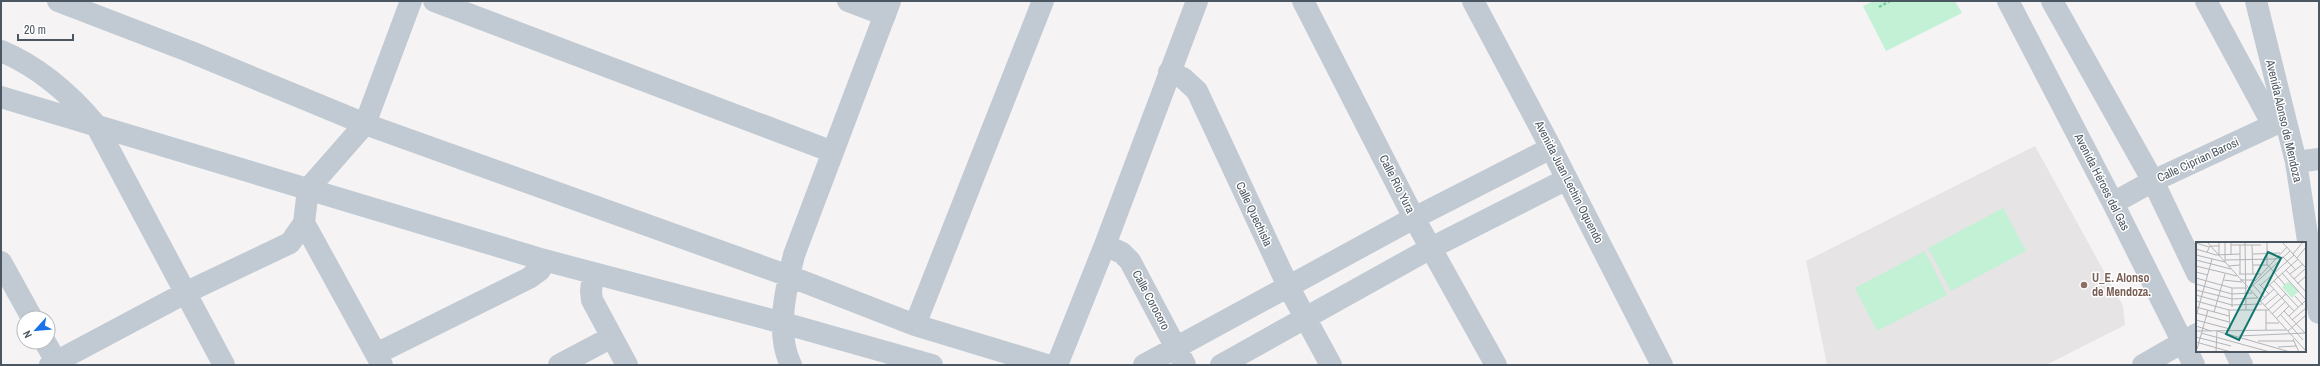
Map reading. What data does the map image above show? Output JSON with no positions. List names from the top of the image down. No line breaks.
{"streets":{"street":["Avenida Alonso de Mendoza","Calle Ciprian Barosi","Avenida Juan Lechin Oquendo","Avenida Héroes del Gas","Calle Rio Yura","Calle Quechisla","Calle Corocoro"]},"crossings":[["Avenida Alonso de Mendoza","Calle Ciprian Barosi"],["Calle Ciprian Barosi","Avenida Héroes del Gas"]],"places":["U_E. Alonso de Mendoza."],"scale_bar":"20 m","north":"bottom left"}
